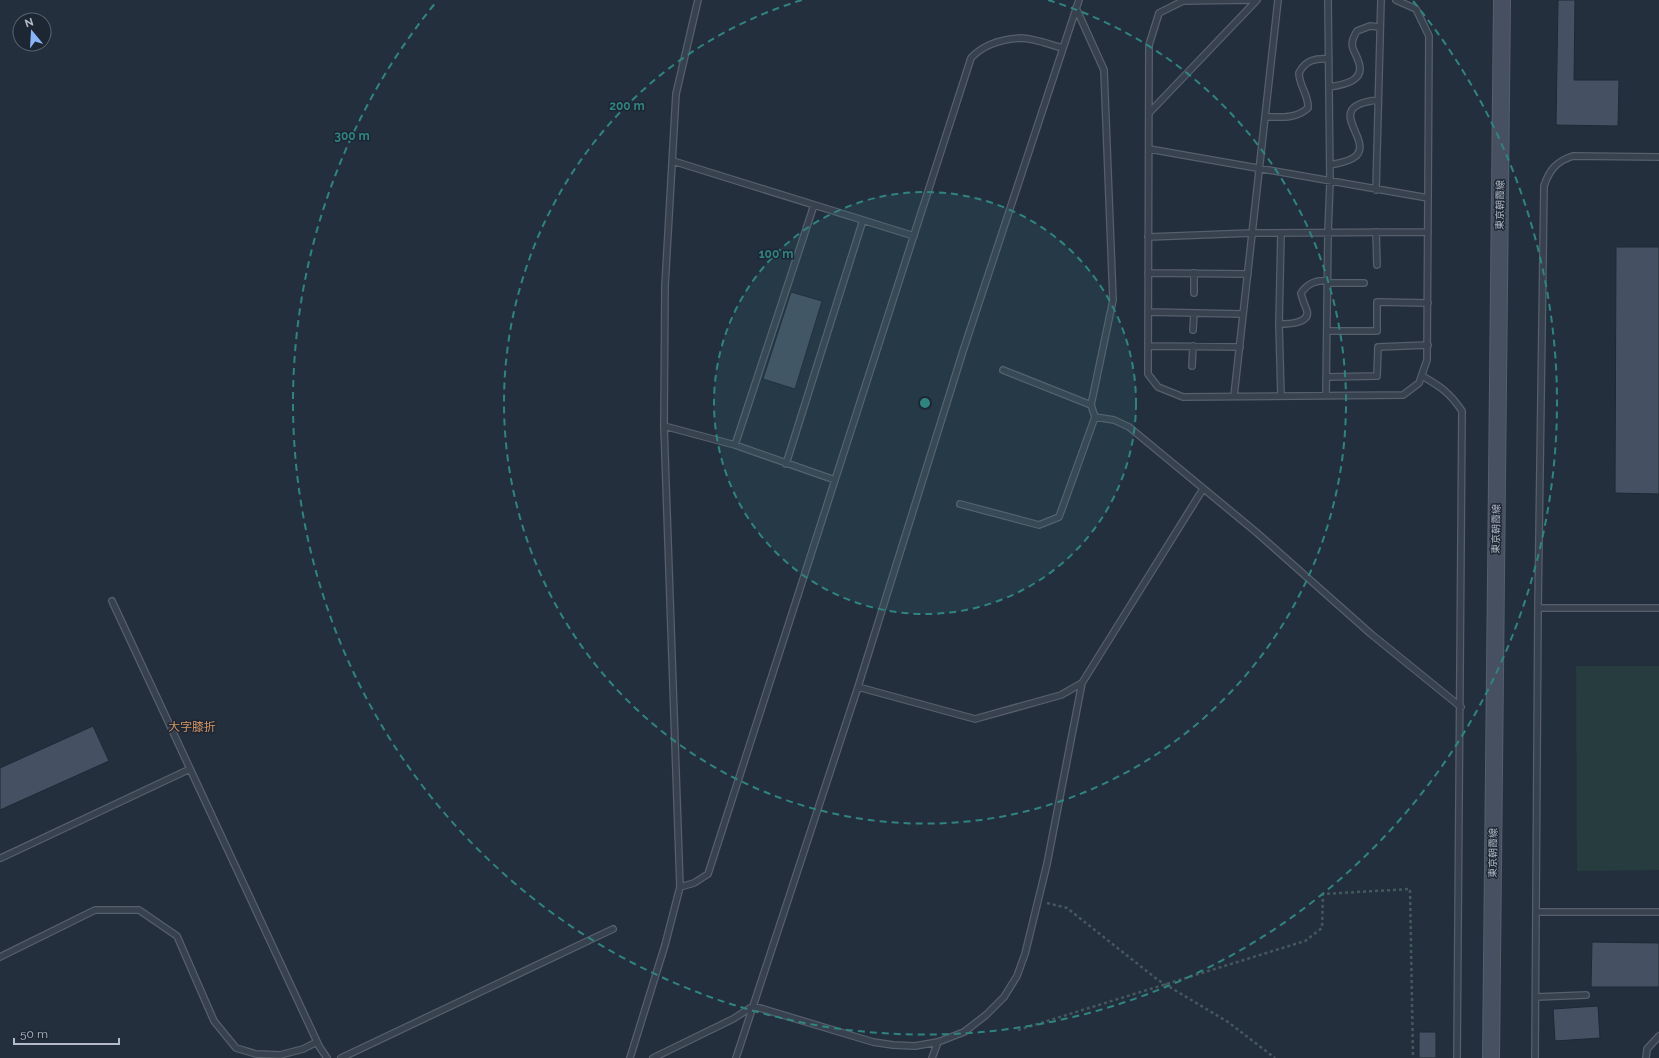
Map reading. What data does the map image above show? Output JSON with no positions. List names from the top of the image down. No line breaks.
{"streets":{"main road":["東京朝霞線"]},"districts":["大字膝折"],"scale_bar":"50 m","north":"top","rings":["200 m","300 m","100 m"]}
